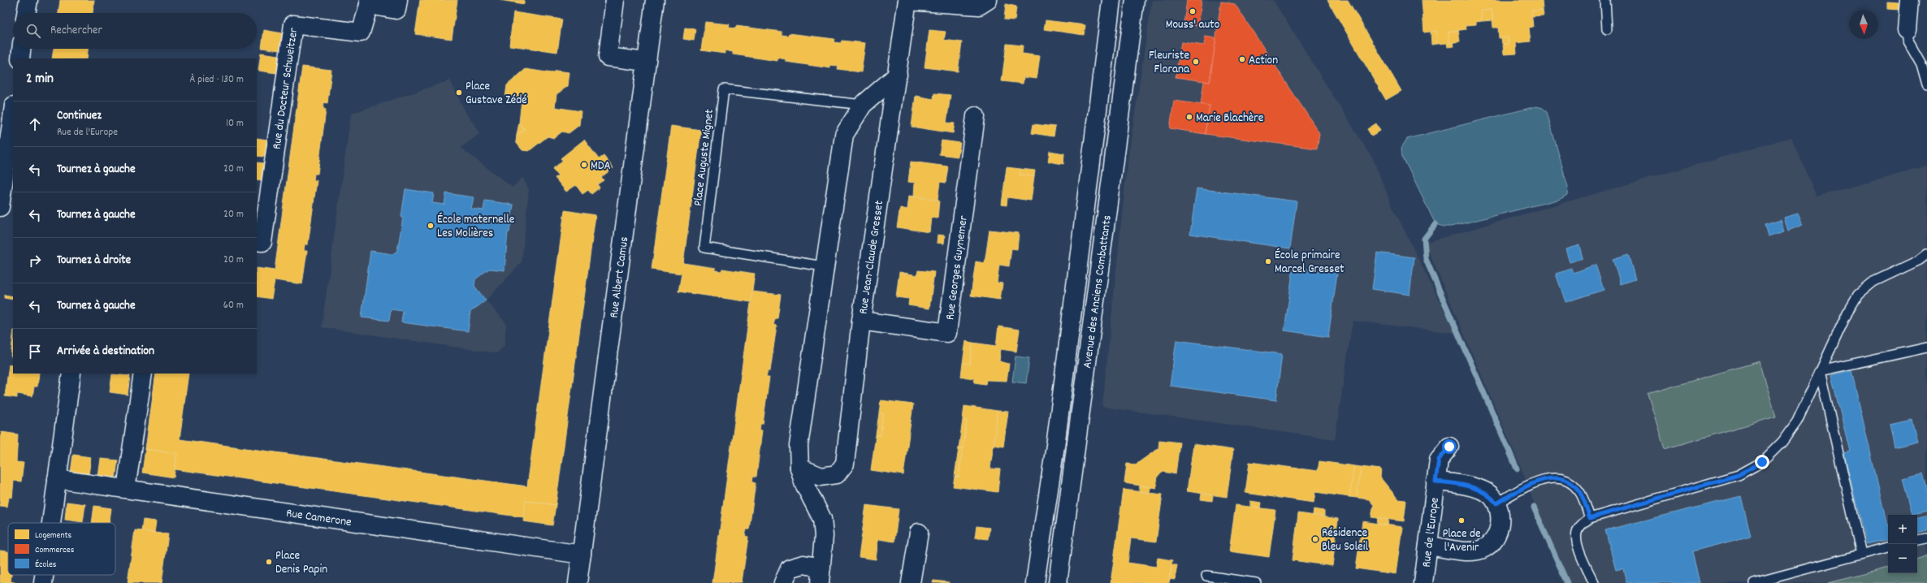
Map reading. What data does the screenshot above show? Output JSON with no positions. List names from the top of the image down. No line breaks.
{"streets":{"street":["Rue du Docteur Schweitzer","Rue Jean-Claude Gresset","Rue Georges Guynemer","Rue Albert Camus","Avenue des Anciens Combattants","Rue Camerone","Rue de l'Europe"],"lane":["Place Auguste Mignet"]},"crossings":[["Rue Jean-Claude Gresset","Rue Georges Guynemer"],["Rue Albert Camus","Rue Camerone"]],"places":["Mouss' auto","Action","Fleuriste Florana","Place Gustave Zédé","Marie Blachère","MDA","École maternelle Les Molières","École primaire Marcel Gresset","Place de l'Avenir","Résidence Bleu Soleil","Place Denis Papin"],"legend":["Logements","Commerces","Écoles"],"north":"bottom","page":{"search":"Rechercher","heading":["2 min","À pied · 130 m"],"list":[["Continuez","Rue de l'Europe","10 m"],["Tournez à gauche","20 m"],["Tournez à gauche","20 m"],["Tournez à droite","20 m"],["Tournez à gauche","60 m"],"Arrivée à destination"],"map_buttons":["+","−"]}}
